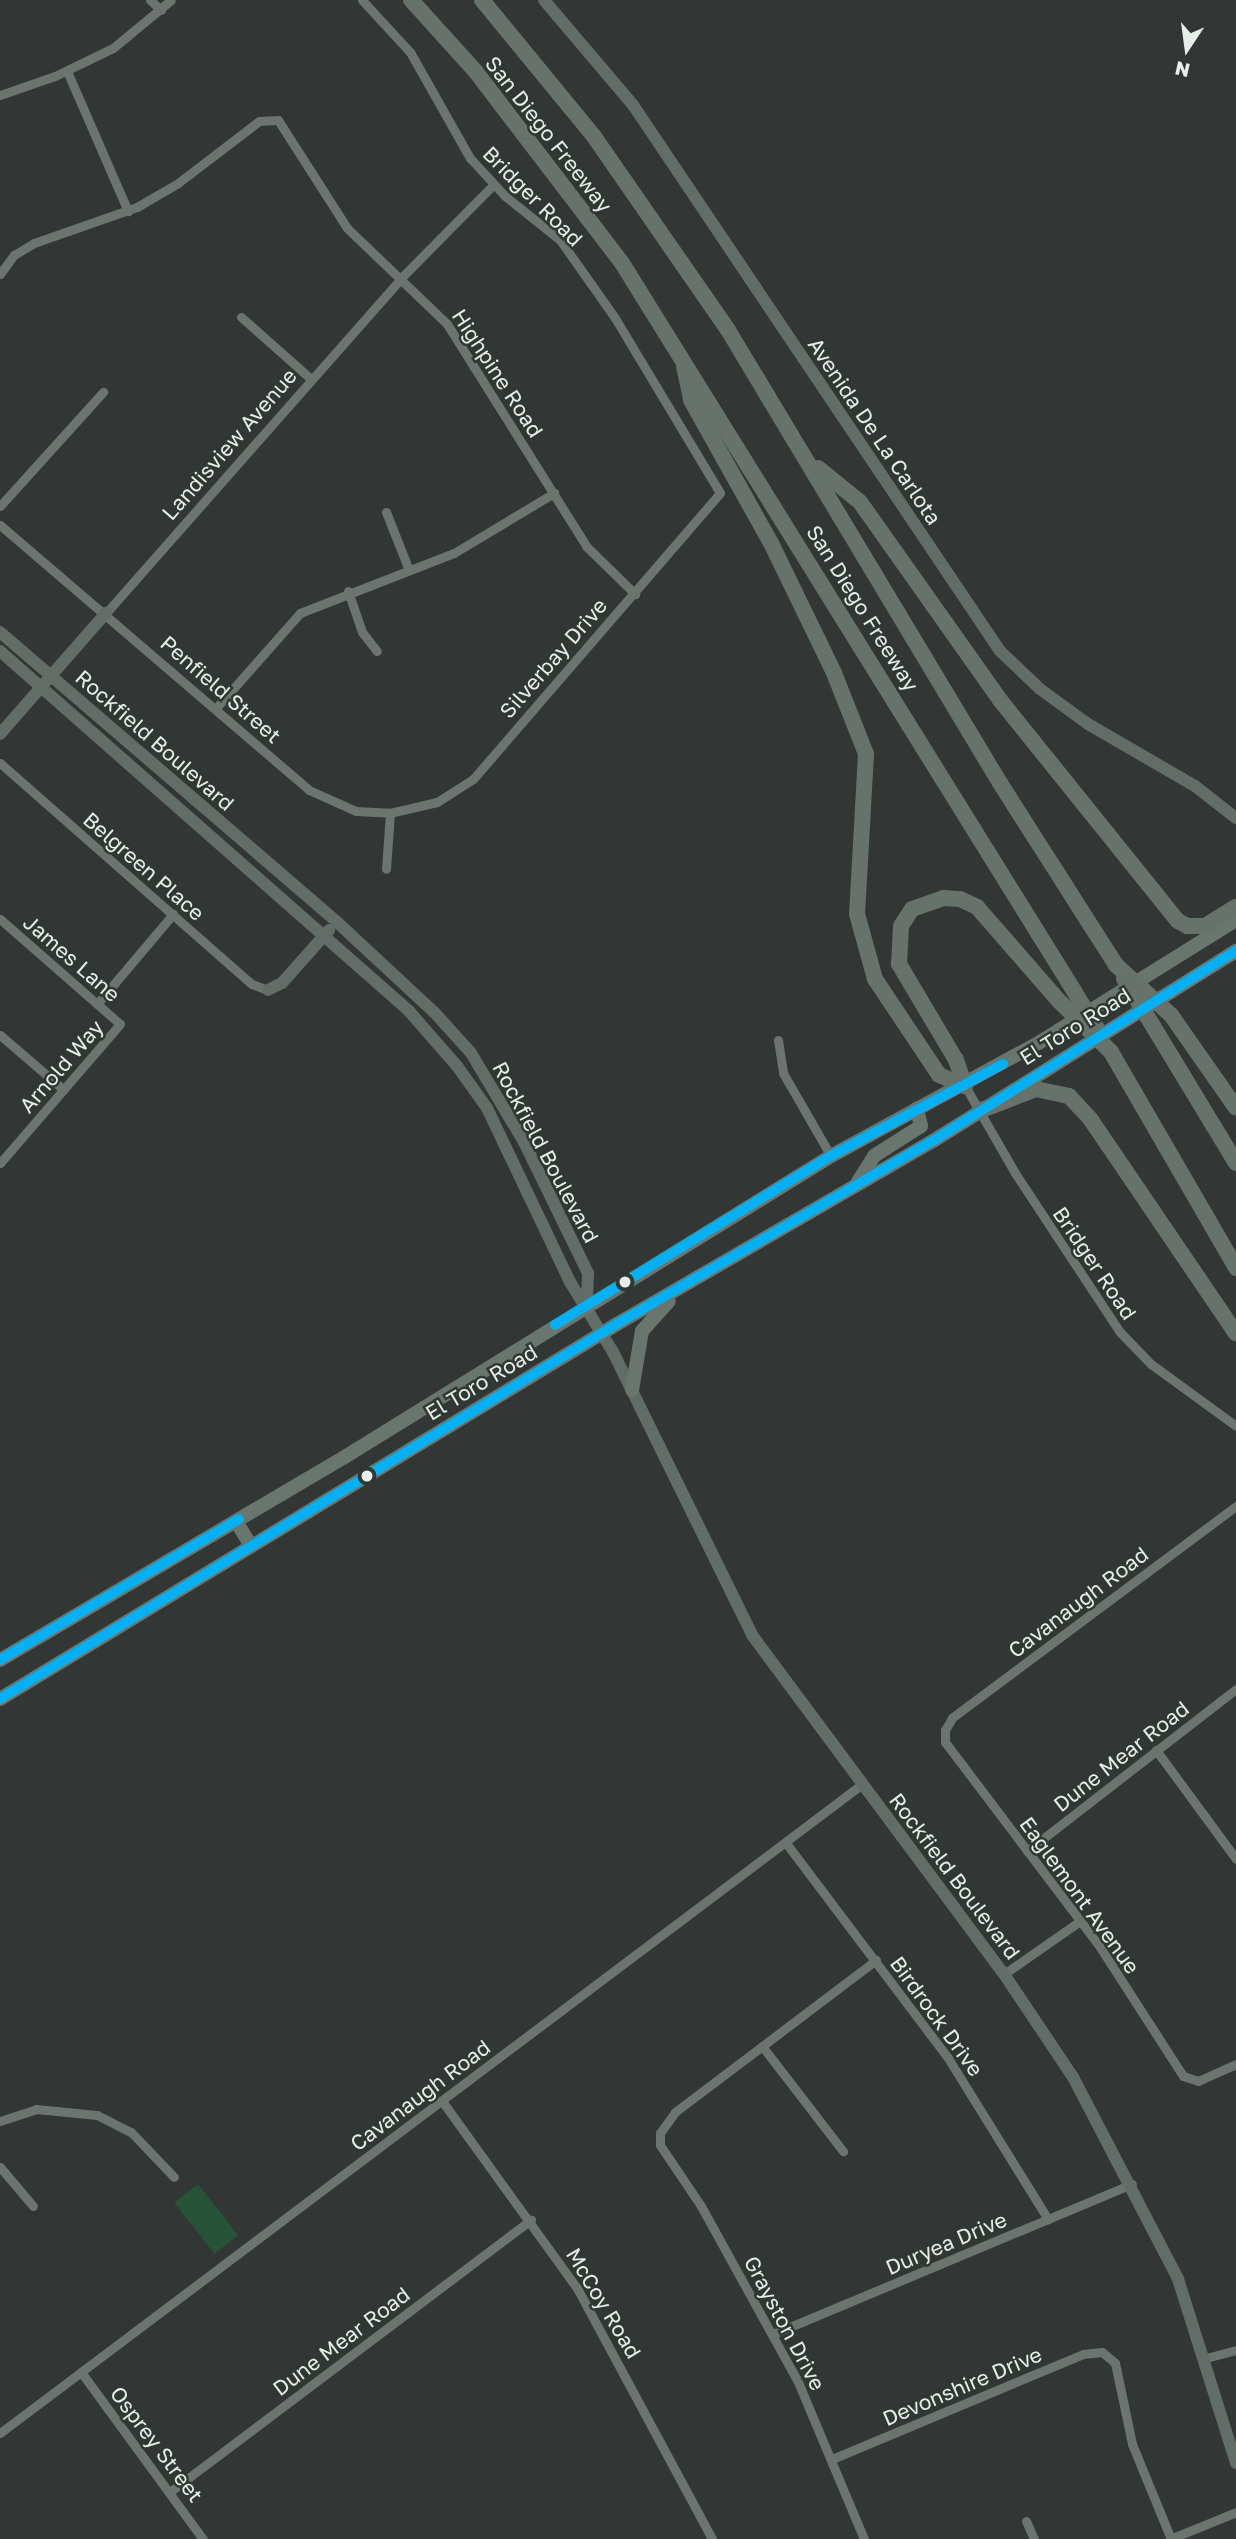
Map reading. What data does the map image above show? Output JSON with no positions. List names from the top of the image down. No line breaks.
{"streets":{"highway":["San Diego Freeway"],"main road":["Avenida De La Carlota","Landisview Avenue","Rockfield Boulevard","El Toro Road"],"street":["Bridger Road","Highpine Road","Silverbay Drive","Penfield Street","Belgreen Place","James Lane","Arnold Way","Cavanaugh Road","Dune Mear Road","Eaglemont Avenue","Birdrock Drive","Duryea Drive","McCoy Road","Grayston Drive","Devonshire Drive","Osprey Street"]},"crossings":[["Bridger Road","Landisview Avenue"],["Bridger Road","Silverbay Drive"],["Bridger Road","El Toro Road"],["Highpine Road","Landisview Avenue"],["Highpine Road","Silverbay Drive"],["Landisview Avenue","Penfield Street"],["Landisview Avenue","Rockfield Boulevard"],["Silverbay Drive","Penfield Street"],["Rockfield Boulevard","El Toro Road"],["Rockfield Boulevard","Cavanaugh Road"],["Rockfield Boulevard","Duryea Drive"],["James Lane","Arnold Way"],["Cavanaugh Road","Eaglemont Avenue"],["Cavanaugh Road","Birdrock Drive"],["Cavanaugh Road","McCoy Road"],["Cavanaugh Road","Osprey Street"],["Dune Mear Road","Eaglemont Avenue"],["Dune Mear Road","McCoy Road"],["Dune Mear Road","Osprey Street"],["Birdrock Drive","Duryea Drive"],["Duryea Drive","Grayston Drive"],["Grayston Drive","Devonshire Drive"]],"north":"bottom"}
